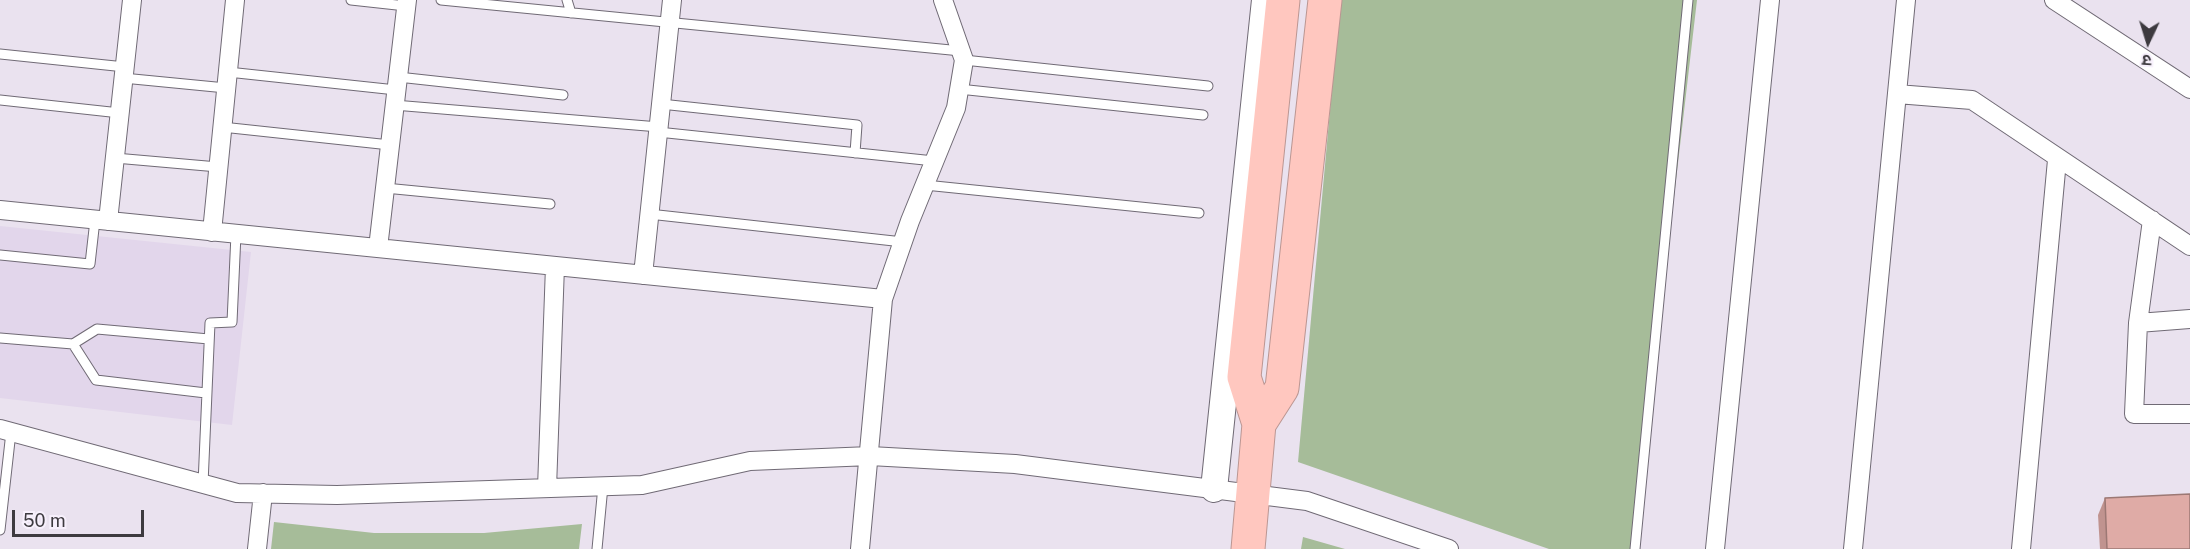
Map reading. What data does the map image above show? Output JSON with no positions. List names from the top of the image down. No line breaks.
{"scale_bar":"50 m","north":"bottom"}
